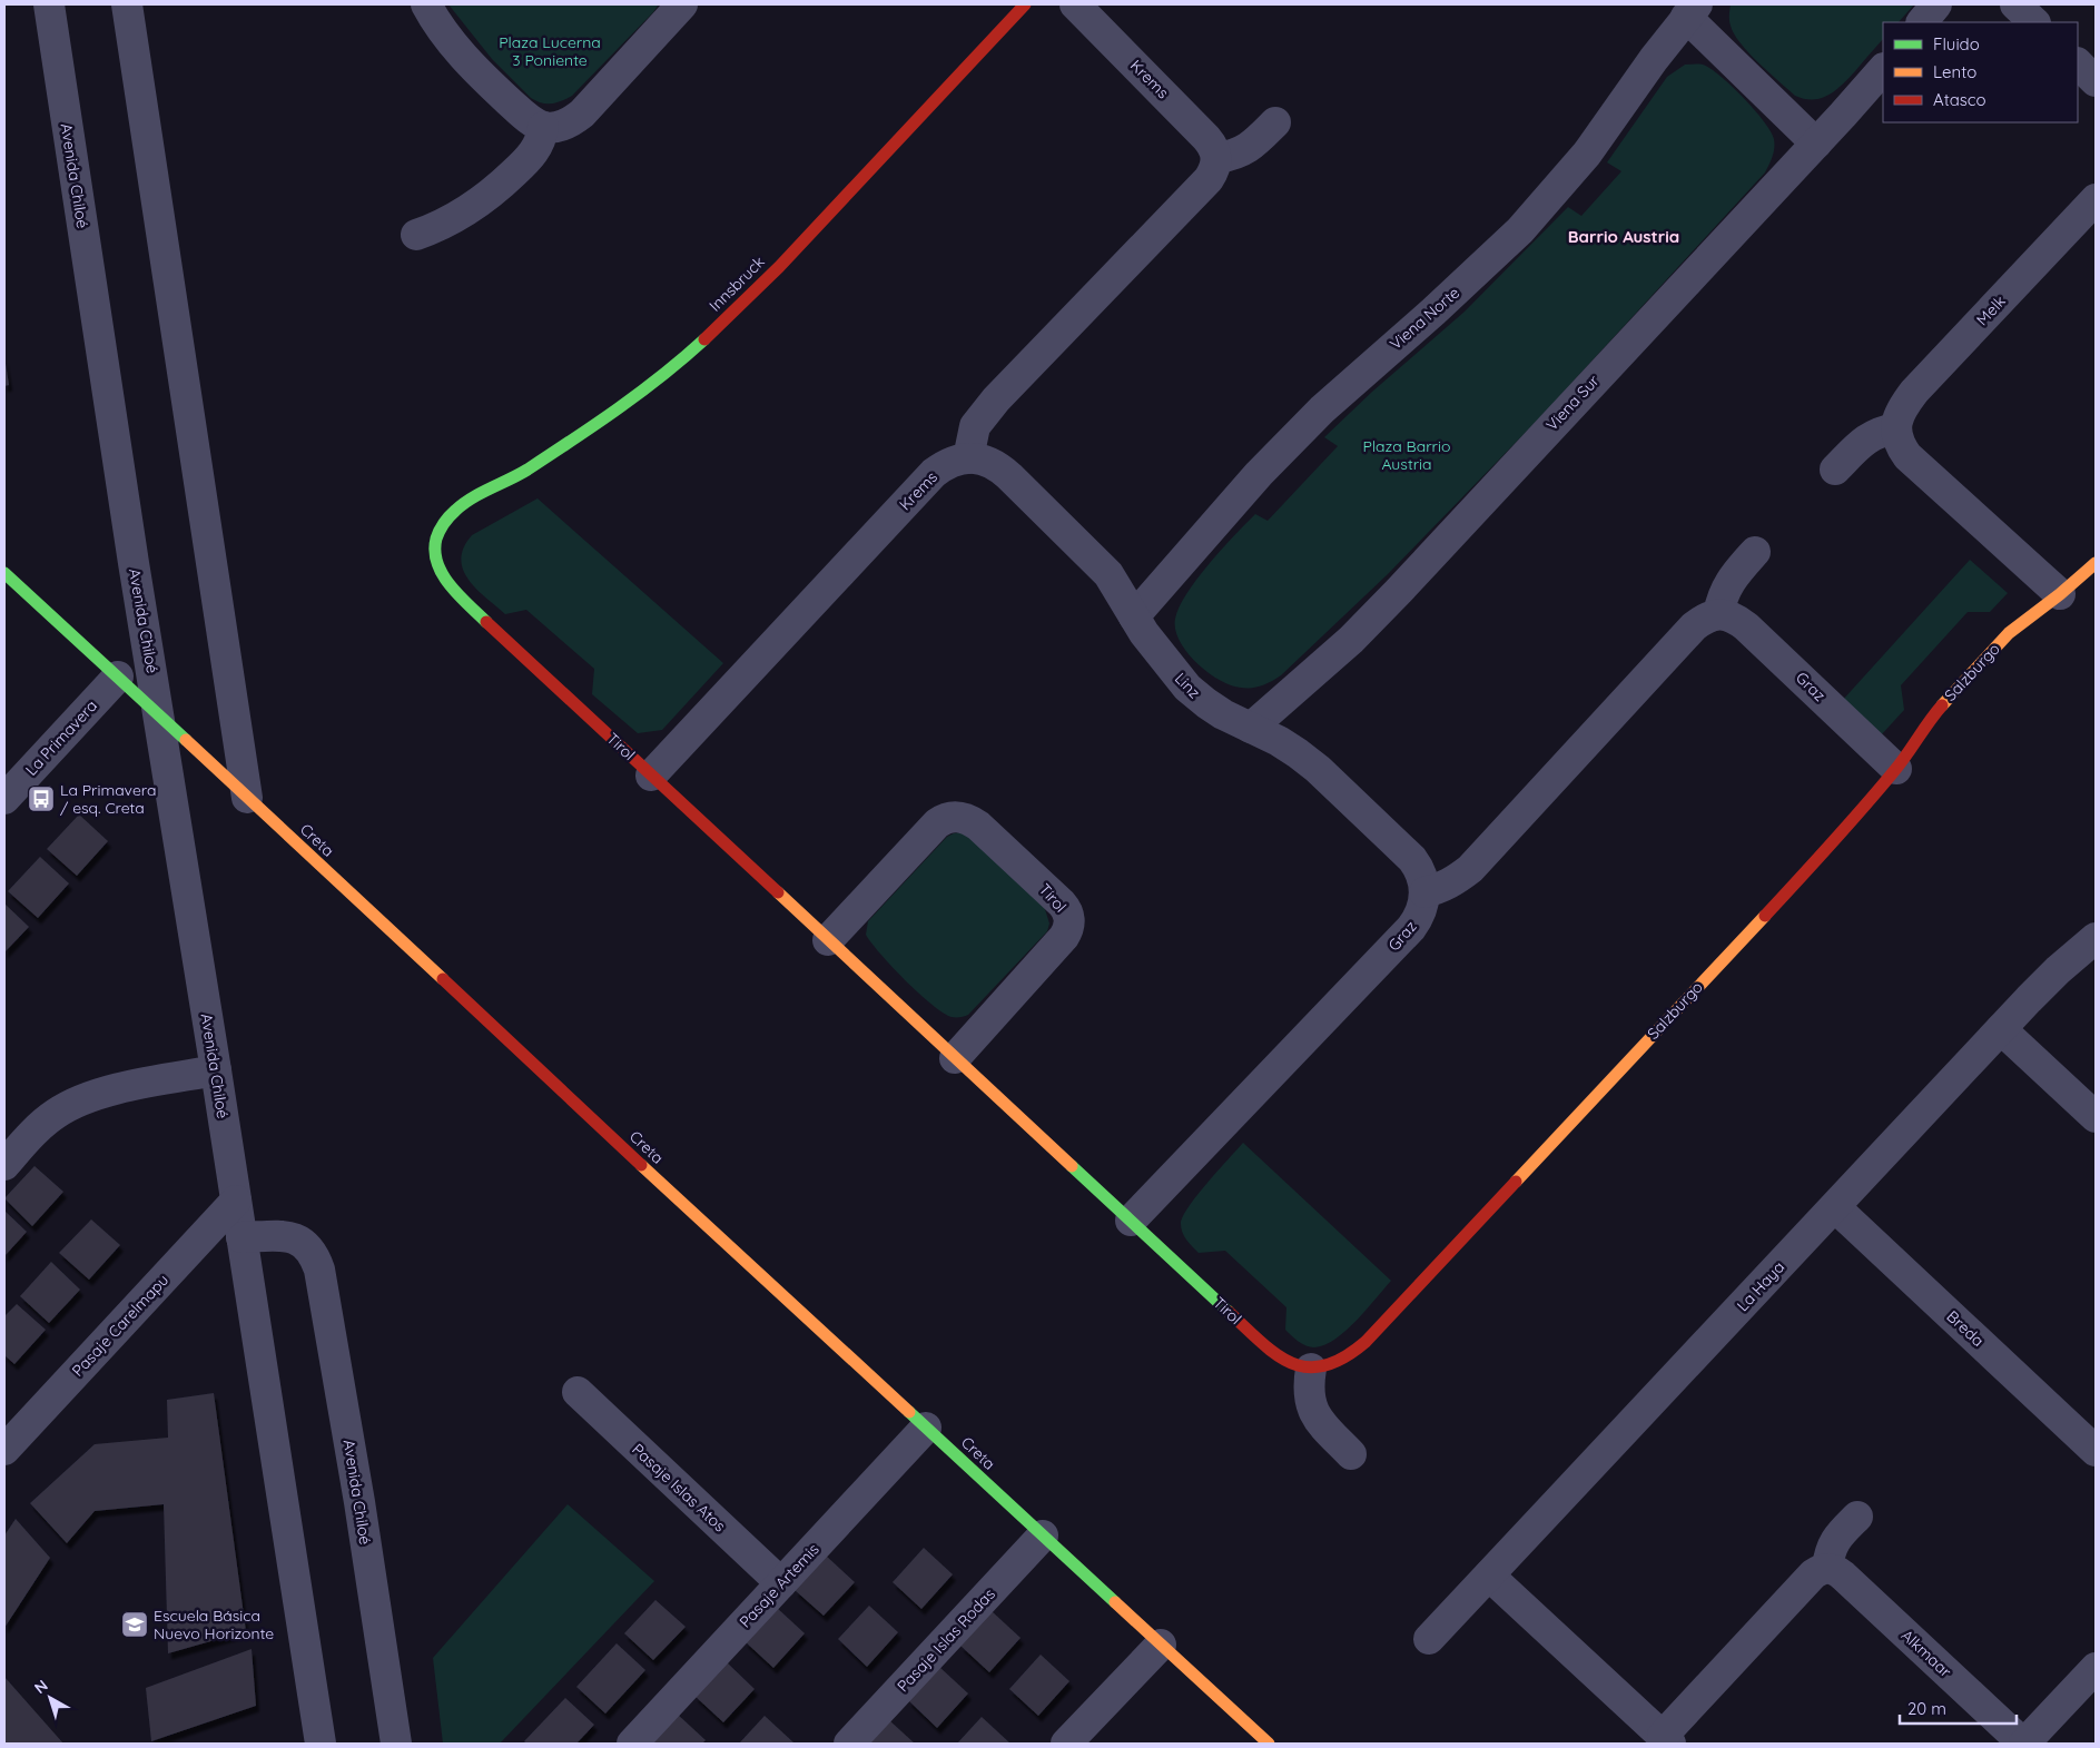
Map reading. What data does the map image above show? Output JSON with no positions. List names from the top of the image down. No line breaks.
{"streets":{"street":["Krems","Avenida Chiloé","Innsbruck","Melk","Viena Norte","Viena Sur","Salzburgo","Linz","Graz","La Primavera","Tirol","Creta","La Haya","Pasaje Carelmapu","Breda","Pasaje Islas Atos","Pasaje Artemis","Pasaje Islas Rodas","Alkmaar"]},"crossings":[["Krems","Linz"],["Krems","Tirol"],["Avenida Chiloé","Creta"],["Avenida Chiloé","Pasaje Carelmapu"],["Innsbruck","Tirol"],["Viena Norte","Linz"],["Viena Sur","Linz"],["Salzburgo","Graz"],["Salzburgo","Tirol"],["Linz","Graz"],["Graz","Tirol"],["La Primavera","Creta"],["Creta","Pasaje Artemis"],["Creta","Pasaje Islas Rodas"],["La Haya","Breda"],["Pasaje Islas Atos","Pasaje Artemis"]],"districts":["Barrio Austria"],"parks":["Plaza Lucerna 3 Poniente","Plaza Barrio Austria"],"places":{"bus stop":["La Primavera / esq. Creta"],"school or university":["Escuela Básica Nuevo Horizonte"]},"legend":["Fluido","Lento","Atasco"],"scale_bar":"20 m","north":"top left"}
